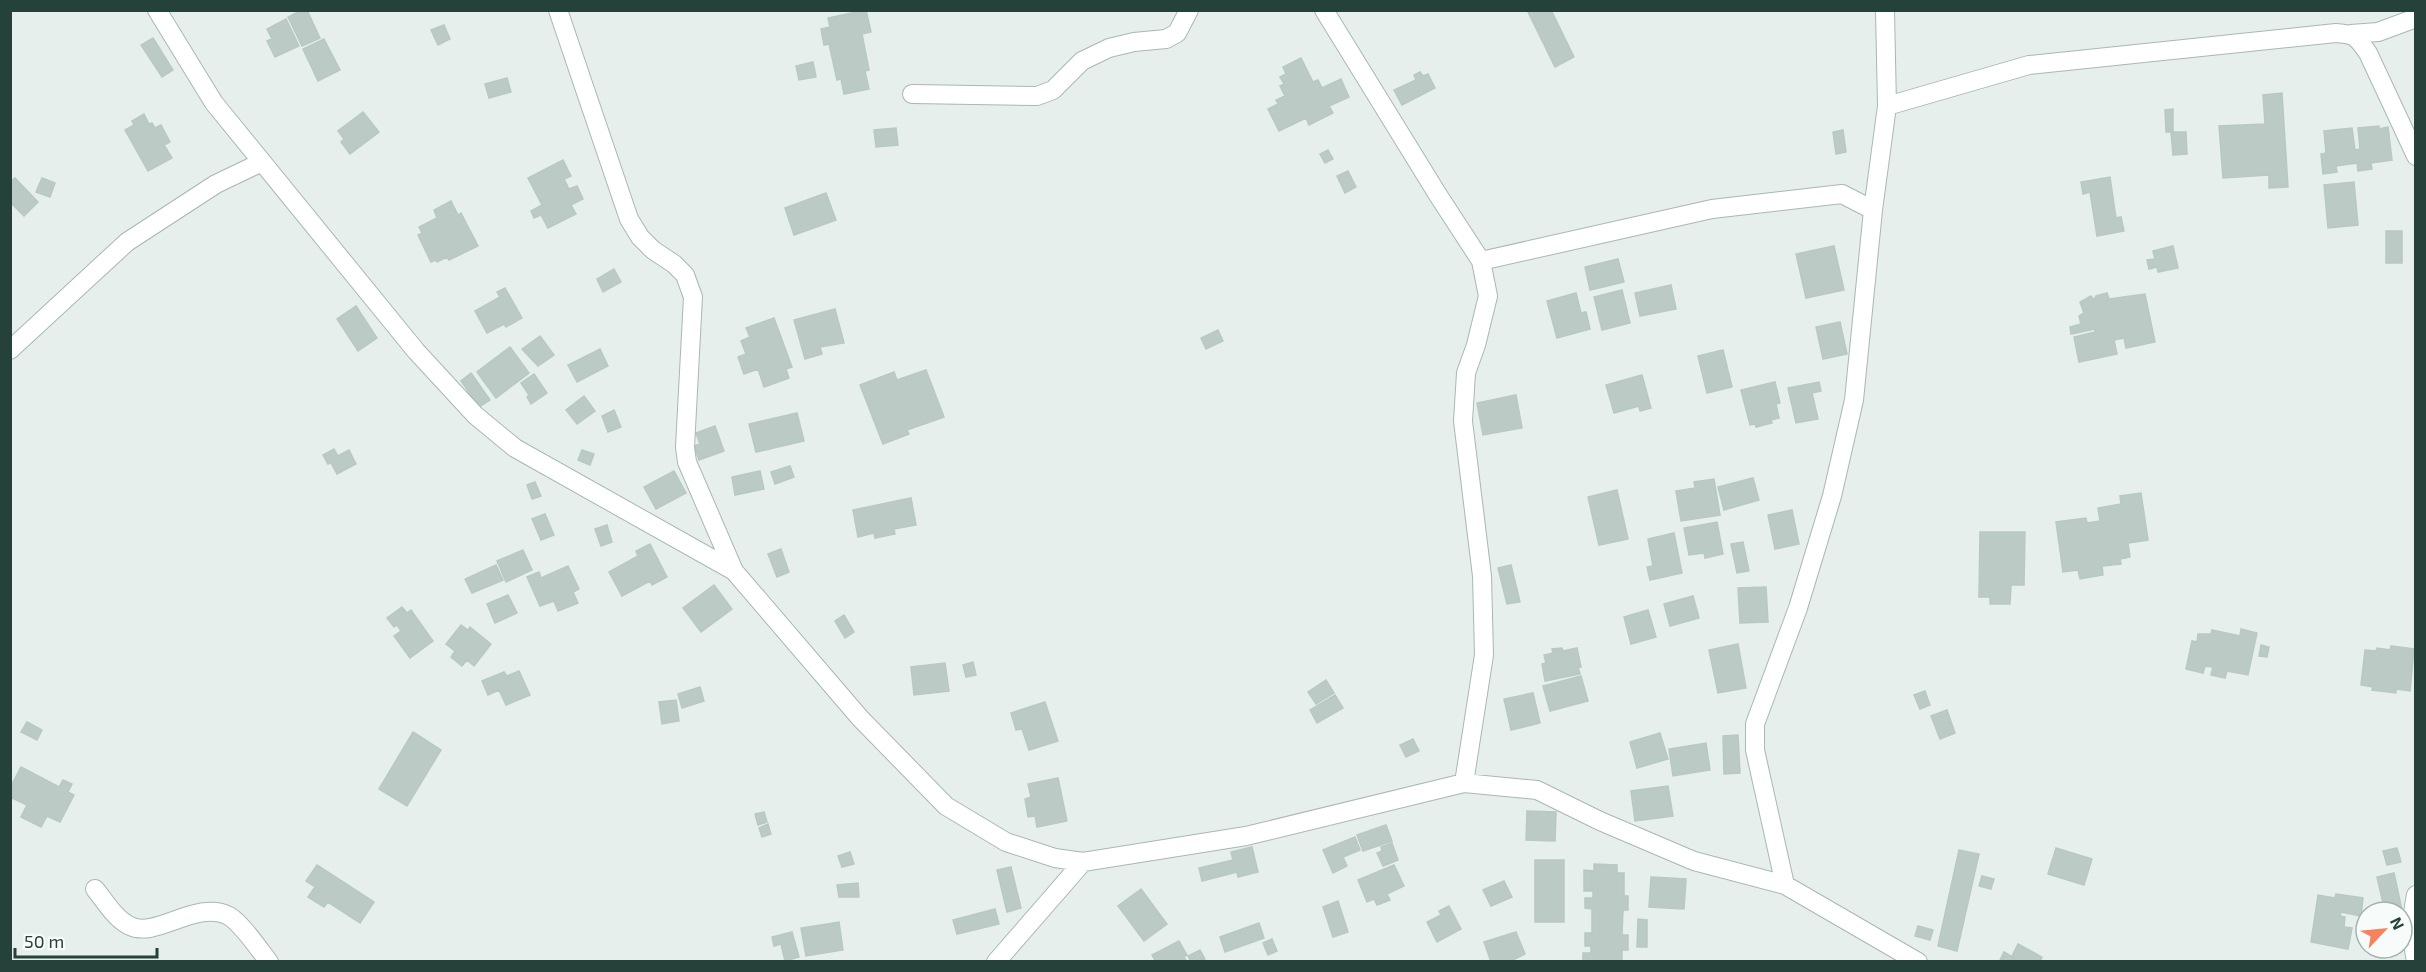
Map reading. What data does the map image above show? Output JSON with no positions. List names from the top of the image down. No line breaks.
{"scale_bar":"50 m","north":"top right"}
